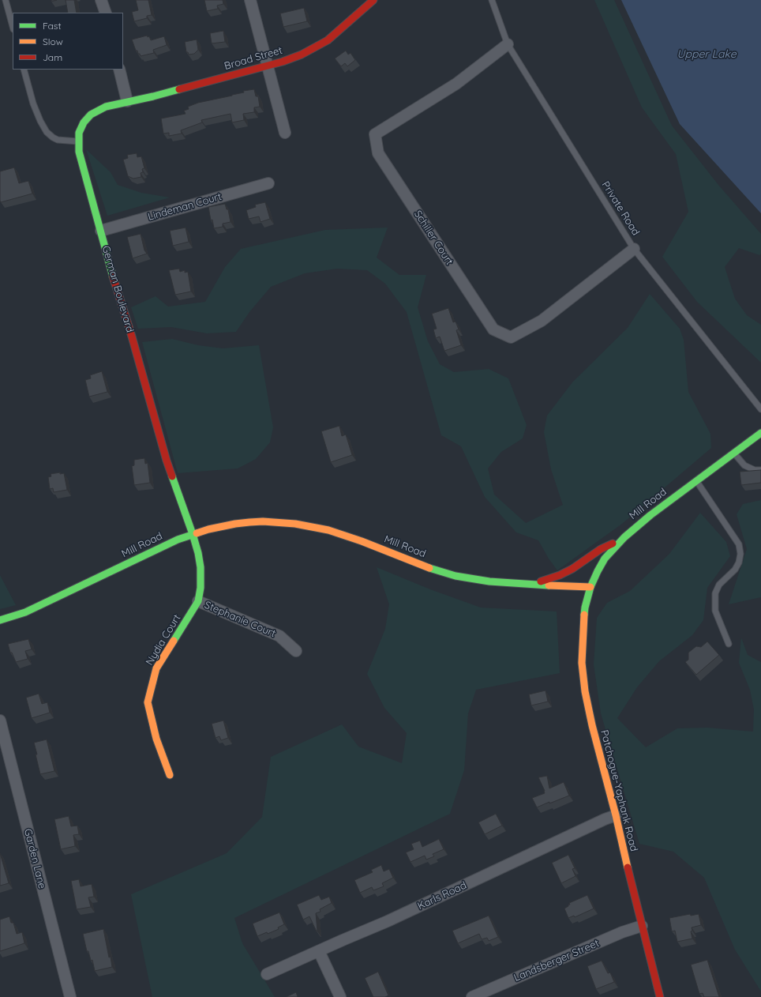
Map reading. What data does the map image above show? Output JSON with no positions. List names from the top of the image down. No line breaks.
{"streets":{"main road":["Broad Street","German Boulevard","Mill Road","Nydia Court","Patchogue-Yaphank Road"],"street":["Lindeman Court","Schiller Court","Stephanie Court","Garden Lane","Karls Road","Landsberger Street"],"lane":["Private Road"]},"crossings":[["Broad Street","German Boulevard"],["Lindeman Court","German Boulevard"],["Private Road","Schiller Court"],["German Boulevard","Mill Road"],["German Boulevard","Nydia Court"],["Mill Road","Nydia Court"],["Mill Road","Patchogue-Yaphank Road"],["Stephanie Court","Nydia Court"],["Patchogue-Yaphank Road","Karls Road"],["Patchogue-Yaphank Road","Landsberger Street"]],"water":["Upper Lake"],"legend":["Fast","Slow","Jam"]}
